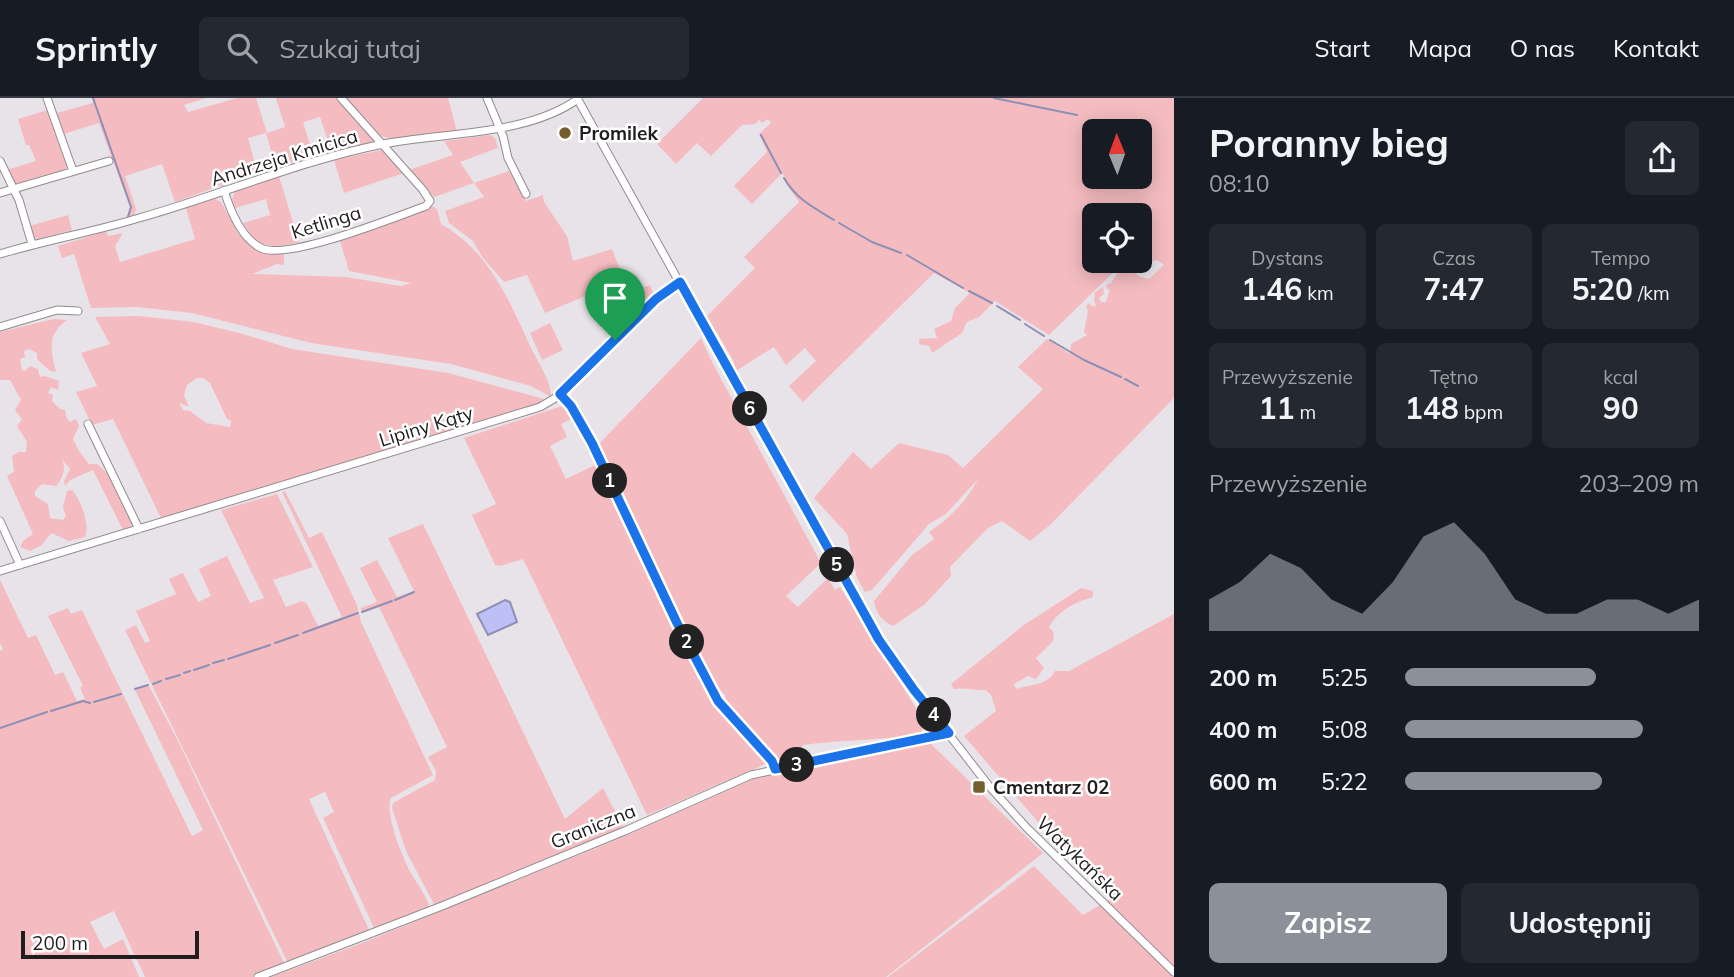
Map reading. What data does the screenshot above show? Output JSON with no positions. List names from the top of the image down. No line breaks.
{"streets":{"street":["Andrzeja Kmicica","Ketlinga","Lipiny Kąty","Graniczna","Watykańska"]},"crossings":[["Andrzeja Kmicica","Ketlinga"],["Andrzeja Kmicica","Watykańska"],["Lipiny Kąty","Watykańska"],["Graniczna","Watykańska"]],"places":{"other":["Promilek"],"transit":["Cmentarz 02"]},"scale_bar":"200 m","north":"top","page":{"header":"Sprintly","search":"Szukaj tutaj","nav":["Start","Mapa","O nas","Kontakt"],"heading":["Poranny bieg","08:10"],"stats":[["Dystans","1.46 km"],["Czas","7:47"],["Tempo","5:20 /km"],["Przewyższenie","11 m"],["Tętno","148 bpm"],["kcal","90"]],"pins":["6","1","5","2","4","3"],"chart":["Przewyższenie","203–209 m"],"list":[{"name":"200 m","note":"5:25"},{"name":"400 m","note":"5:08"},{"name":"600 m","note":"5:22"}],"buttons":["Zapisz","Udostępnij"],"scale":"200 m"}}
